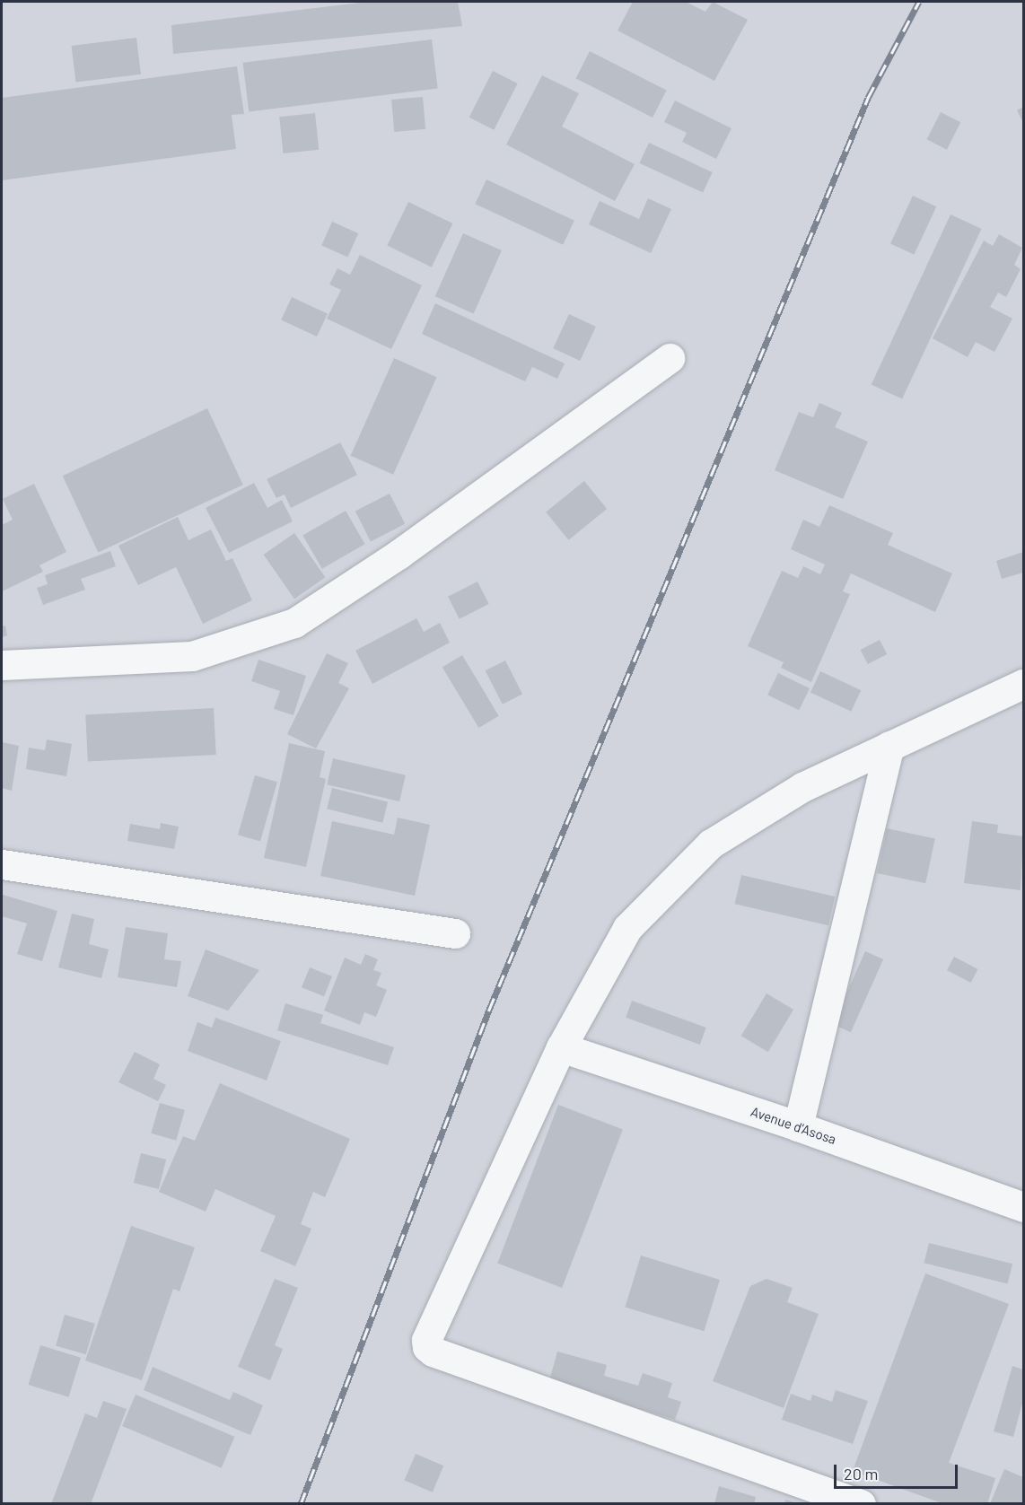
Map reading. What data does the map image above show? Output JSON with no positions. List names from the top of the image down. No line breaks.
{"streets":{"street":["Avenue d'Asosa"]},"scale_bar":"20 m"}
